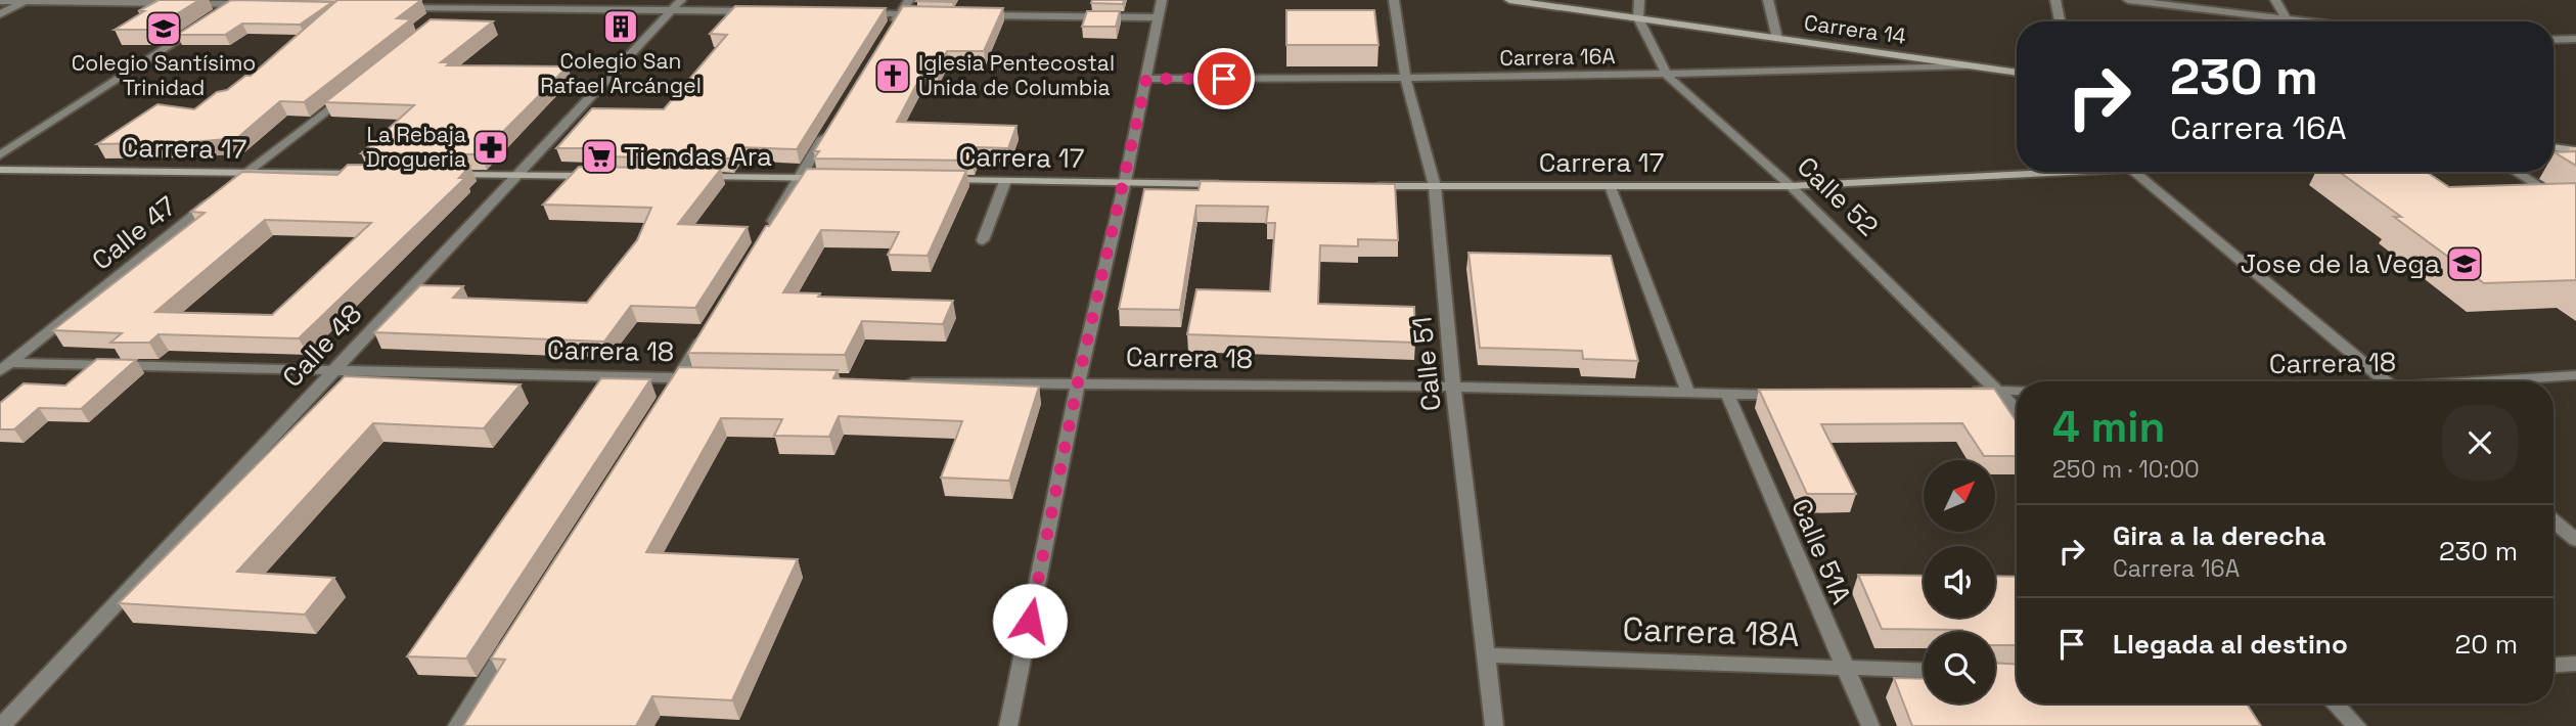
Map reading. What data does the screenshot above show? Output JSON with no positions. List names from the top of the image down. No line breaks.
{"streets":{"main road":["Carrera 14","Carrera 17"],"street":["Carrera 16A","Calle 52","Calle 47","Calle 48","Carrera 18","Calle 51","Calle 51A","Carrera 18A"]},"crossings":[["Carrera 14","Carrera 16A"],["Carrera 14","Calle 52"],["Carrera 16A","Calle 52"],["Carrera 16A","Calle 51"],["Carrera 17","Calle 52"],["Carrera 17","Calle 47"],["Carrera 17","Calle 51"],["Calle 47","Carrera 18"],["Calle 48","Carrera 18"],["Carrera 18","Calle 51"],["Carrera 18","Calle 51A"],["Calle 51","Carrera 18A"],["Calle 51A","Carrera 18A"]],"places":{"building":["Colegio San Rafael Arcángel"],"school or university":["Colegio Santísimo Trinidad","Jose de la Vega"],"church":["Iglesia Pentecostal Unida de Columbia"],"pharmacy":["La Rebaja Drogueria"],"supermarket":["Tiendas Ara"]},"north":"top right","page":{"turn":["230 m","Carrera 16A"],"heading":["4 min","250 m · 10:00"],"list":[{"name":"Gira a la derecha","note":"Carrera 16A","value":"230 m"},{"name":"Llegada al destino","value":"20 m"}]}}
